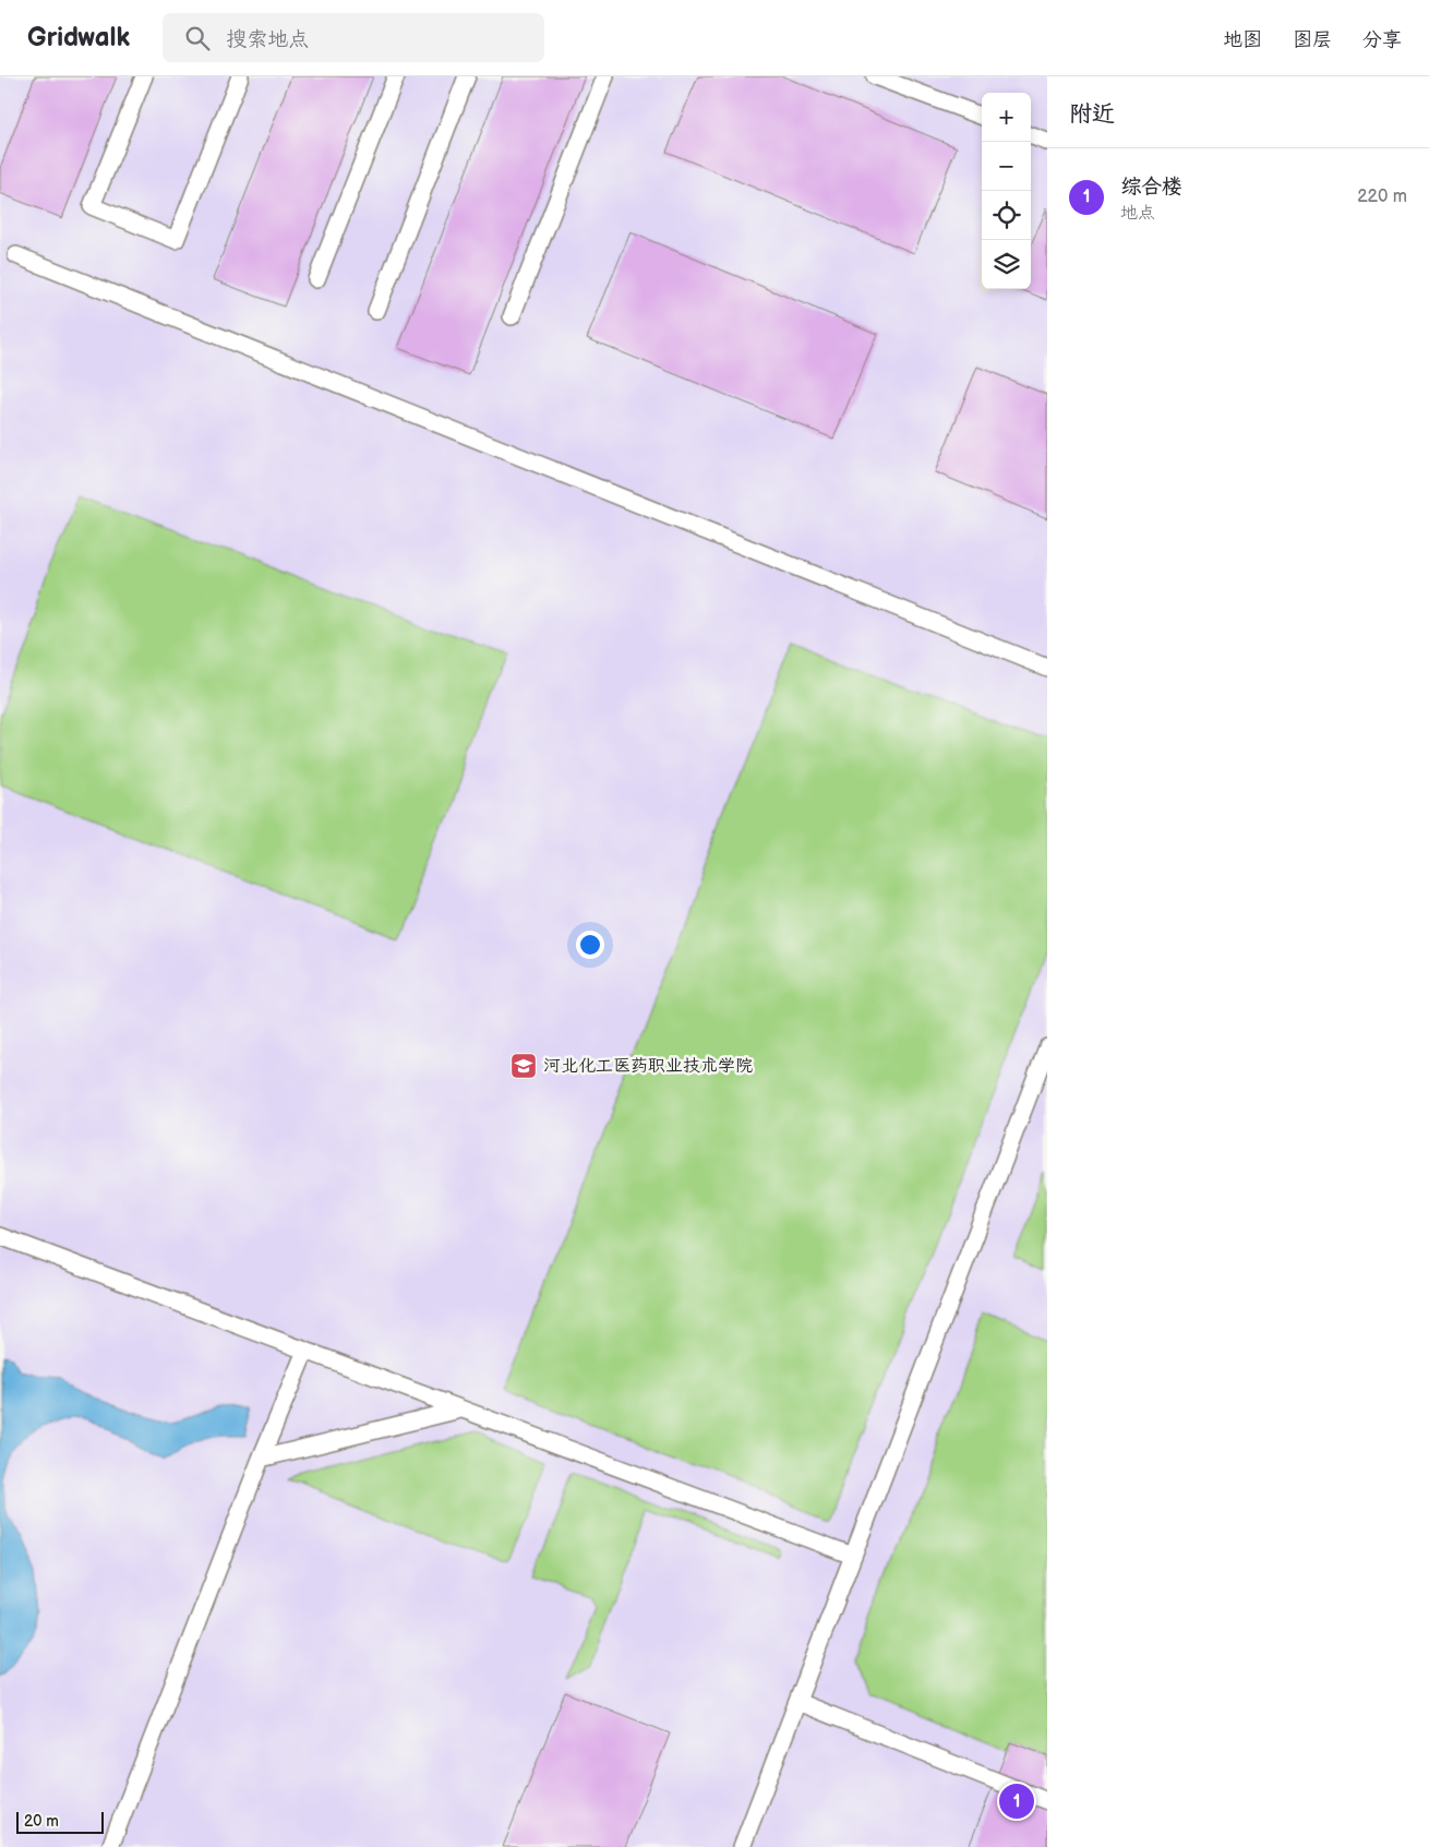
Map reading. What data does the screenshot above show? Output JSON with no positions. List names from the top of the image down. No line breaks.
{"places":{"school or university":["河北化工医药职业技术学院"]},"scale_bar":"20 m","page":{"header":"Gridwalk","search":"搜索地点","nav":["地图","图层","分享"],"heading":"附近","map_buttons":["+","−"],"list":[{"mark":"1","name":"综合楼","note":"地点","value":"220 m"}],"pins":"1","scale":"20 m"}}
